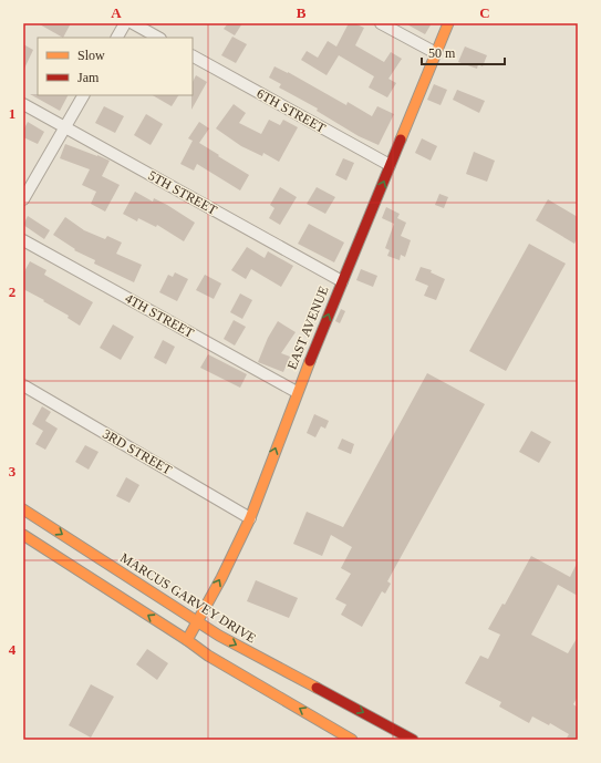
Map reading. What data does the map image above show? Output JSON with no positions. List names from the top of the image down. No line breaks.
{"streets":{"main road":["EAST AVENUE","MARCUS GARVEY DRIVE"],"street":["6TH STREET","5TH STREET","4TH STREET","3RD STREET"]},"crossings":[["6TH STREET","EAST AVENUE"],["5TH STREET","EAST AVENUE"],["4TH STREET","EAST AVENUE"],["EAST AVENUE","3RD STREET"],["EAST AVENUE","MARCUS GARVEY DRIVE"]],"one_way":["EAST AVENUE"],"legend":["Slow","Jam"],"scale_bar":"50 m","grid":{"columns":["A","B","C"],"rows":["1","2","3","4"]}}
